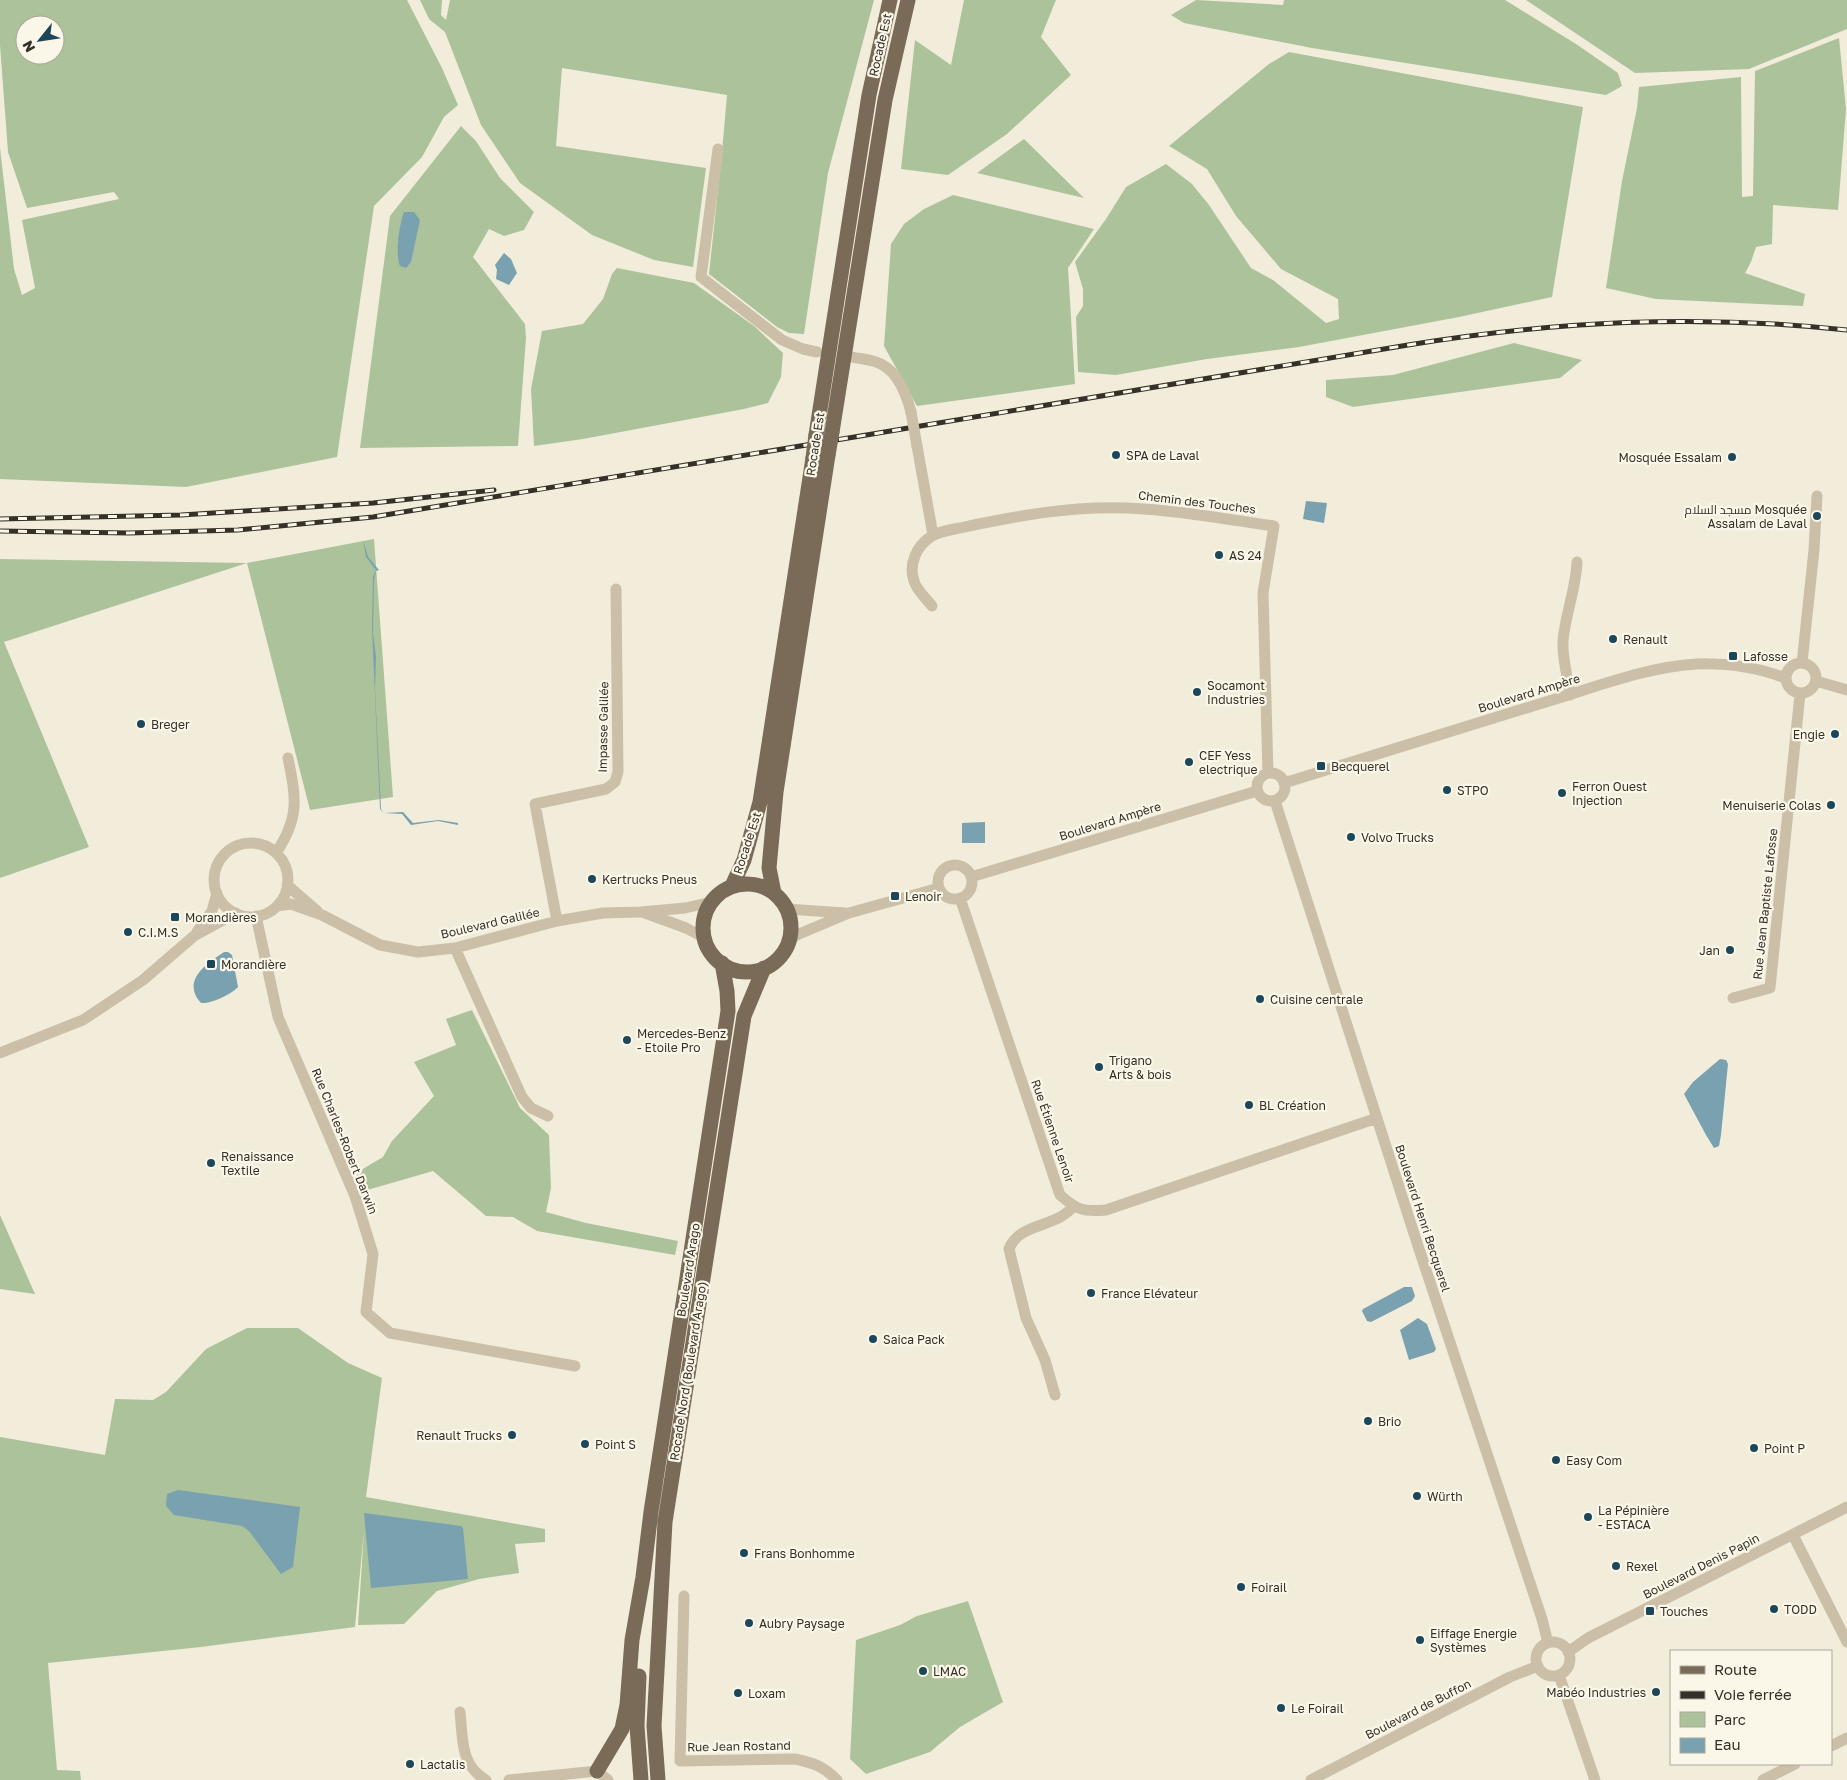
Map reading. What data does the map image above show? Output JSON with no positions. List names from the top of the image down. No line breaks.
{"streets":{"main road":["Rocade Est","Boulevard Arago","Rocade Nord (Boulevard Arago)"],"street":["Chemin des Touches","Boulevard Ampère","Impasse Galilée","Rue Jean Baptiste Lafosse","Boulevard Galilée","Rue Étienne Lenoir","Rue Charles-Robert Darwin","Boulevard Henri Becquerel","Boulevard Denis Papin","Boulevard de Buffon","Rue Jean Rostand"]},"crossings":[["Rocade Est","Boulevard Galilée"],["Rocade Est","Boulevard Arago"],["Rocade Est","Rocade Nord (Boulevard Arago)"],["Chemin des Touches","Boulevard Ampère"],["Chemin des Touches","Boulevard Henri Becquerel"],["Boulevard Ampère","Rue Jean Baptiste Lafosse"],["Boulevard Ampère","Rue Étienne Lenoir"],["Boulevard Ampère","Boulevard Henri Becquerel"],["Impasse Galilée","Boulevard Galilée"],["Boulevard Galilée","Rue Charles-Robert Darwin"],["Boulevard Galilée","Boulevard Arago"],["Boulevard Galilée","Rocade Nord (Boulevard Arago)"],["Boulevard Henri Becquerel","Boulevard Denis Papin"],["Boulevard Henri Becquerel","Boulevard de Buffon"],["Boulevard Arago","Rocade Nord (Boulevard Arago)"],["Boulevard Denis Papin","Boulevard de Buffon"]],"places":{"other":["SPA de Laval","Mosquée Essalam","مسجد السلام Mosquée Assalam de Laval","AS 24","Renault","Socamont Industries","Breger","Engie","CEF Yess electrique","STPO","Ferron Ouest Injection","Menuiserie Colas","Volvo Trucks","Kertrucks Pneus","C.I.M.S","Jan","Cuisine centrale","Mercedes-Benz - Etoile Pro","Trigano Arts & bois","BL Création","Renaissance Textile","France Elévateur","Saica Pack","Brio","Renault Trucks","Point S","Point P","Easy Com","Würth","La Pépinière - ESTACA","Frans Bonhomme","Rexel","Foirail","TODD","Aubry Paysage","Eiffage Energie Systèmes","LMAC","Mabéo Industries","Loxam","Le Foirail","Lactalis"],"transit":["Lafosse","Becquerel","Lenoir","Morandières","Morandière","Touches"]},"legend":["Route","Voie ferrée","Parc","Eau"],"north":"bottom left"}
